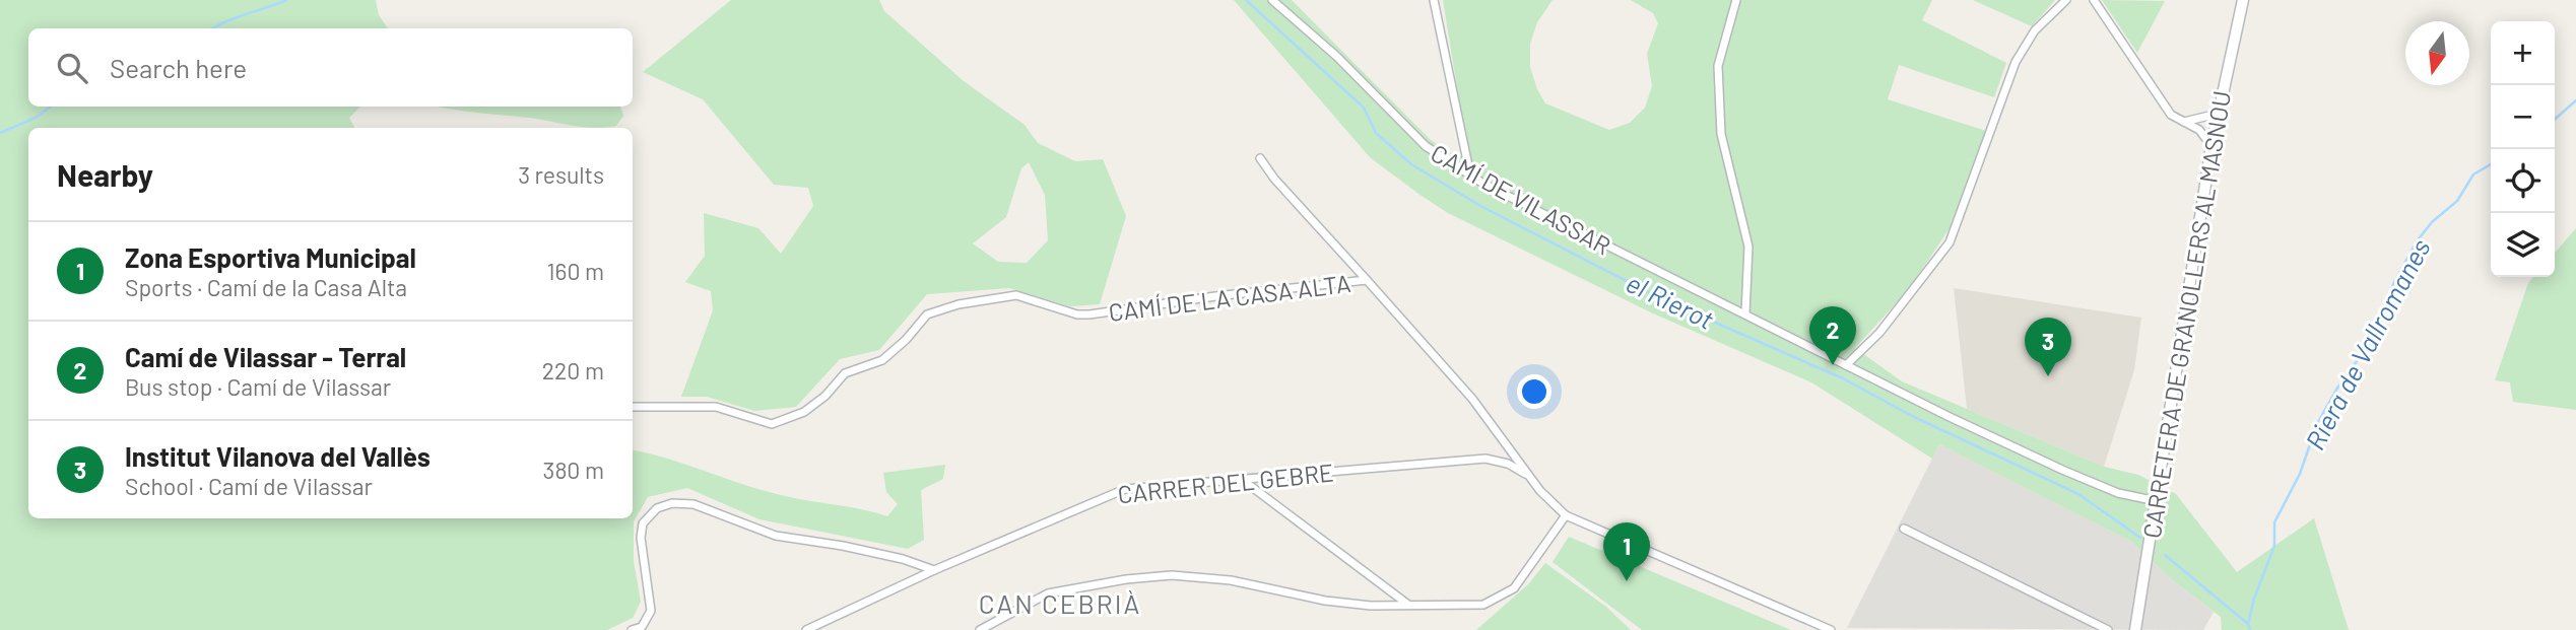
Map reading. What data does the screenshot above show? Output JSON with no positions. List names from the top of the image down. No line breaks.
{"streets":{"main road":["CARRETERA DE GRANOLLERS AL MASNOU"],"street":["CAMÍ DE VILASSAR","CAMÍ DE LA CASA ALTA","CARRER DEL GEBRE"]},"crossings":[["CAMÍ DE VILASSAR","CARRETERA DE GRANOLLERS AL MASNOU"],["CAMÍ DE LA CASA ALTA","CARRER DEL GEBRE"]],"districts":["CAN CEBRIÀ"],"water":["el Rierot","Riera de Vallromanes"],"north":"bottom","page":{"map_buttons":["+","−"],"search":"Search here","heading":["Nearby","3 results"],"list":[{"mark":"1","name":"Zona Esportiva Municipal","note":"Sports · Camí de la Casa Alta","value":"160 m"},{"mark":"2","name":"Camí de Vilassar - Terral","note":"Bus stop · Camí de Vilassar","value":"220 m"},{"mark":"3","name":"Institut Vilanova del Vallès","note":"School · Camí de Vilassar","value":"380 m"}],"pins":["2","3","1"]}}
